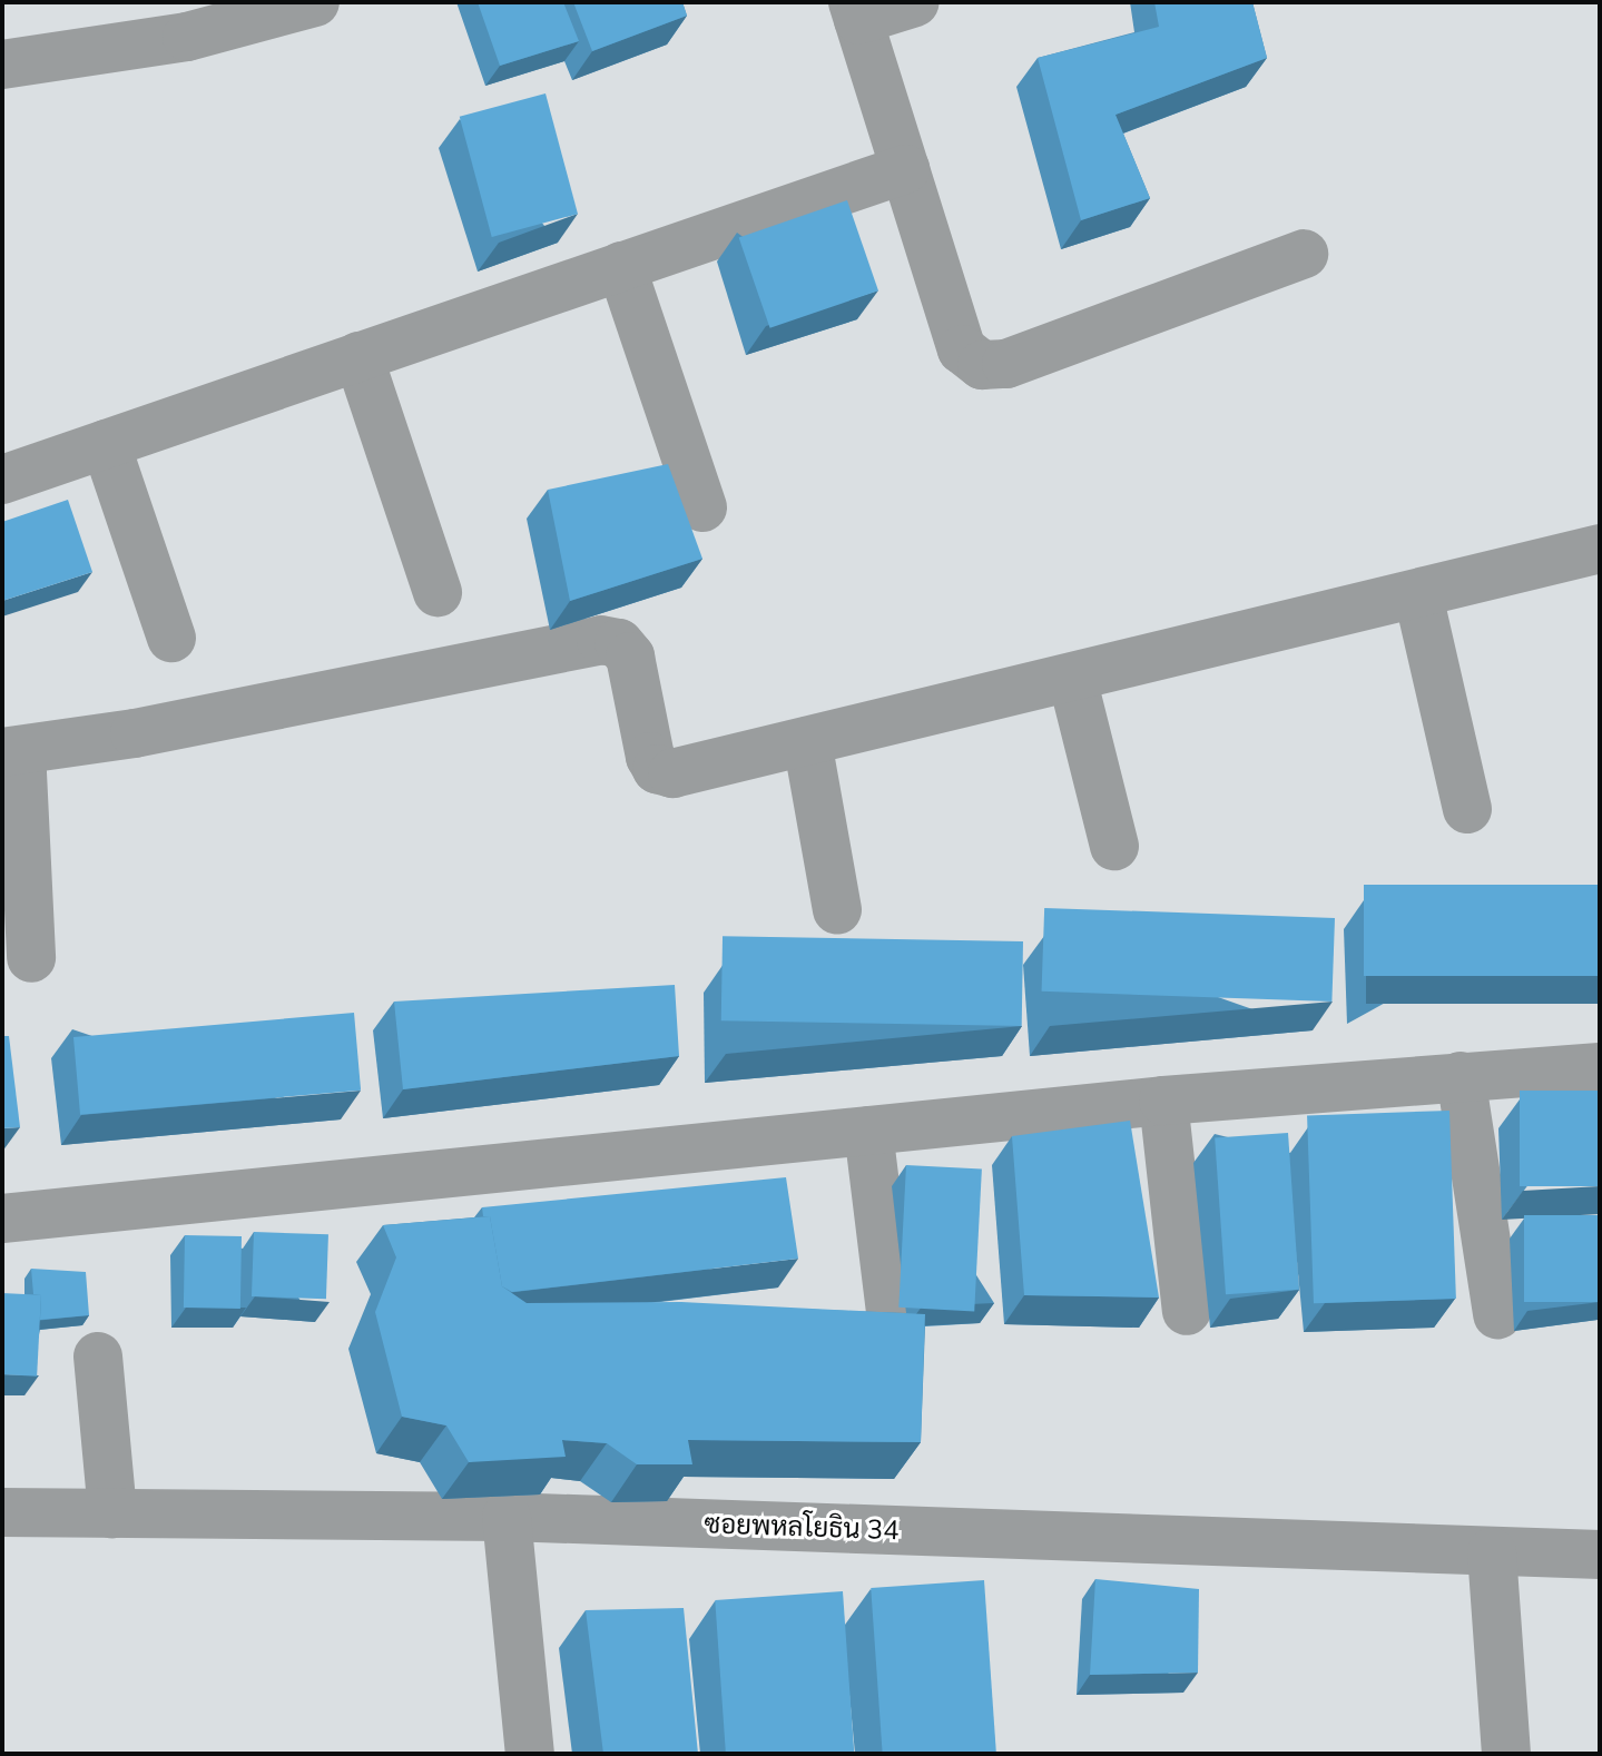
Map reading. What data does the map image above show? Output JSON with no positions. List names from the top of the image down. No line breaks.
{"streets":{"street":["ซอยพหลโยธิน 34"]}}
